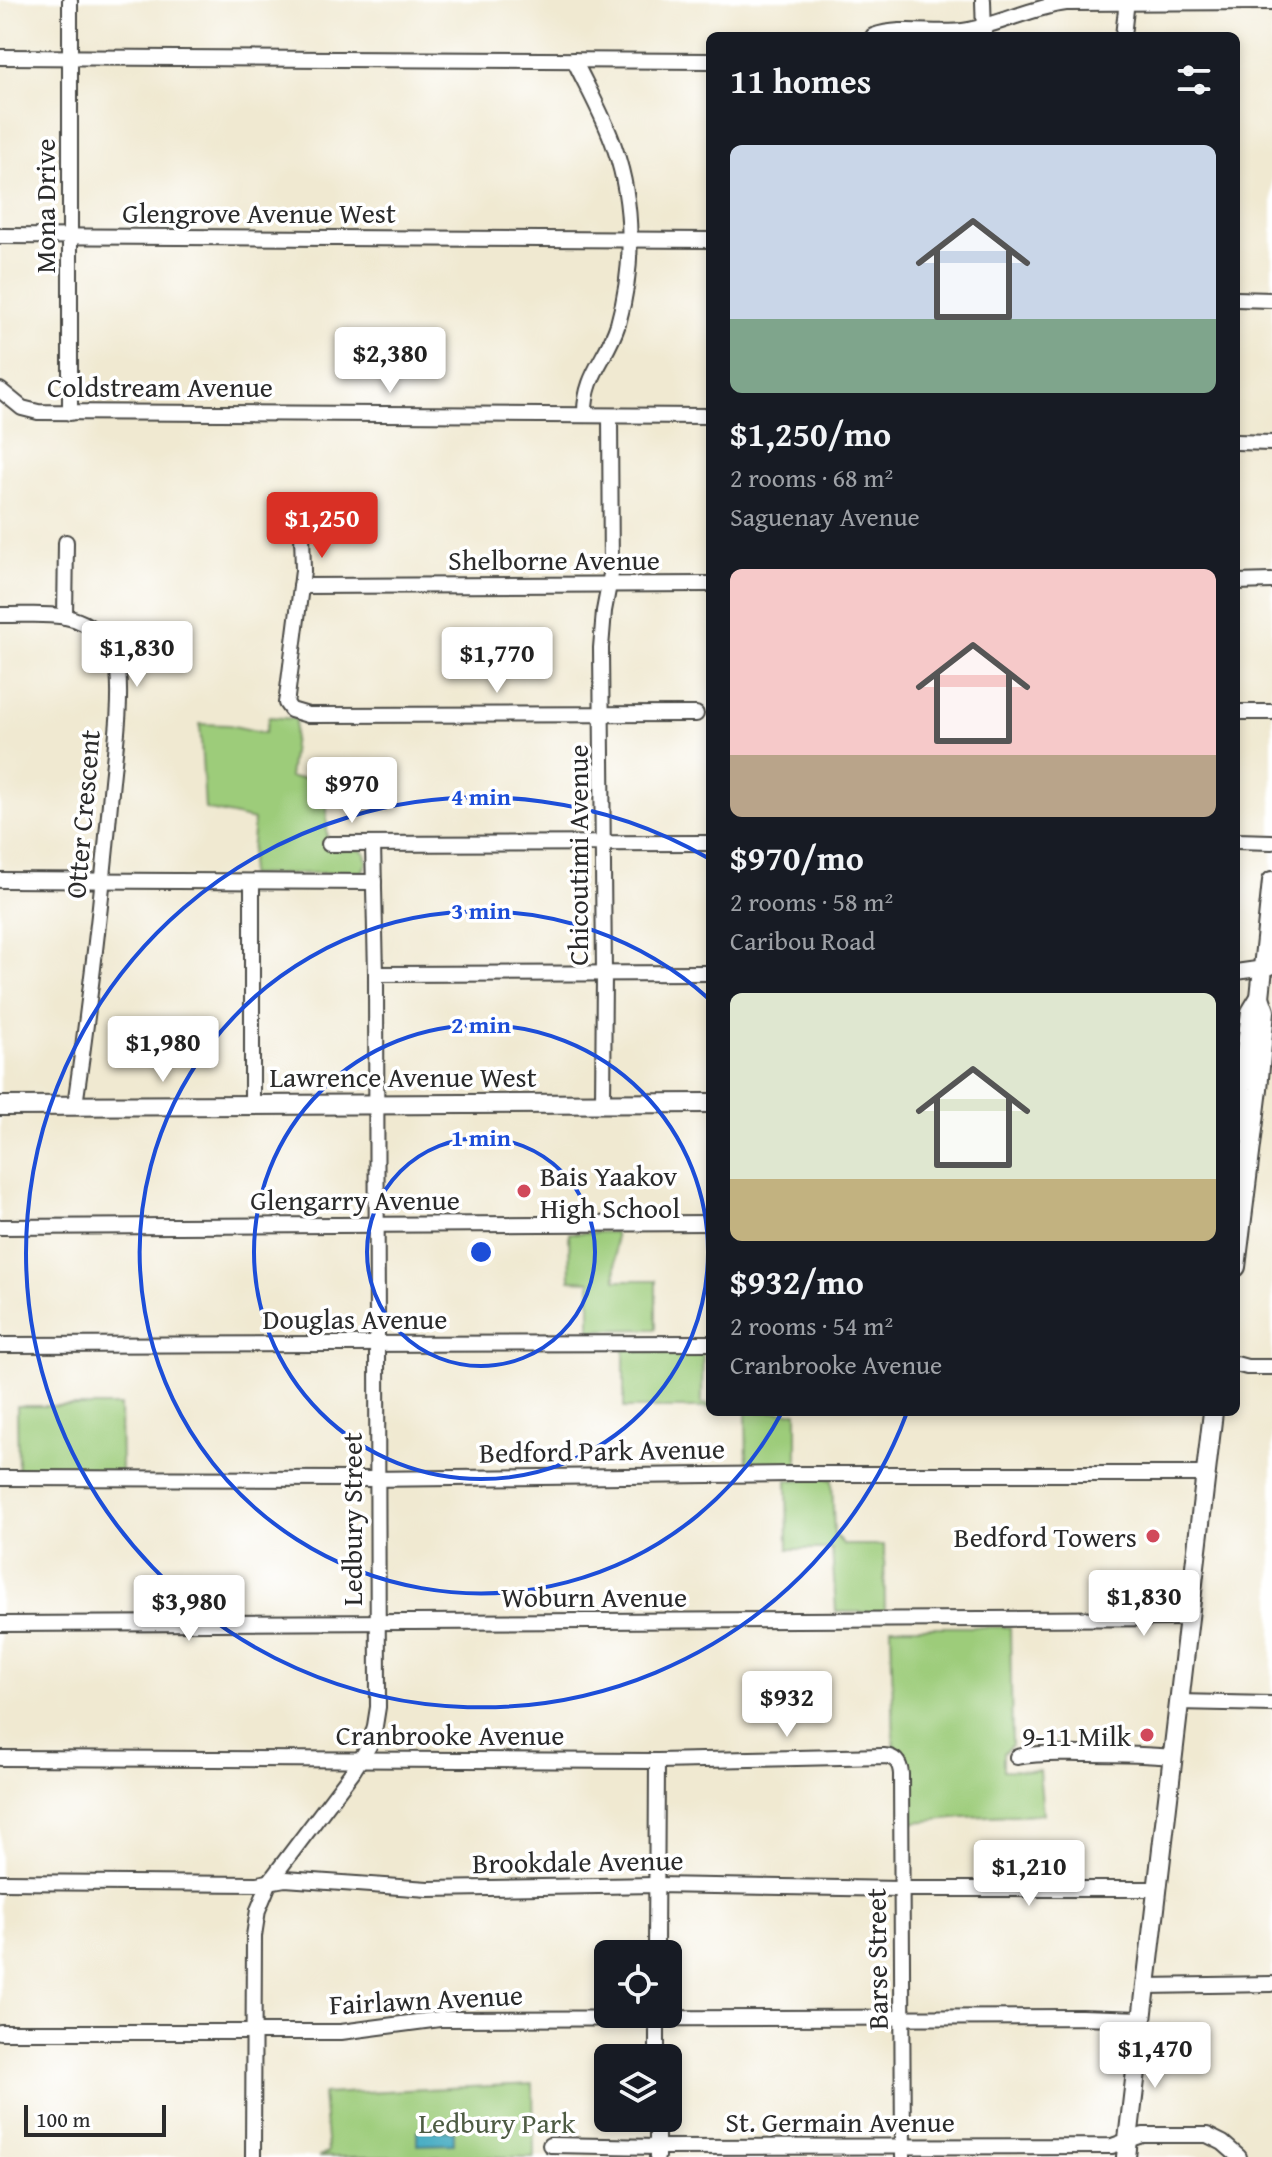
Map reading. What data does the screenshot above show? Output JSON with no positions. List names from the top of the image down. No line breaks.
{"streets":{"main road":["Lawrence Avenue West"],"street":["Mona Drive","Glengrove Avenue West","Coldstream Avenue","Shelborne Avenue","Otter Crescent","Chicoutimi Avenue","Glengarry Avenue","Douglas Avenue","Bedford Park Avenue","Ledbury Street","Woburn Avenue","Cranbrooke Avenue","Brookdale Avenue","Barse Street","Fairlawn Avenue","St. Germain Avenue"]},"crossings":[["Mona Drive","Glengrove Avenue West"],["Mona Drive","Coldstream Avenue"],["Coldstream Avenue","Chicoutimi Avenue"],["Shelborne Avenue","Chicoutimi Avenue"],["Otter Crescent","Lawrence Avenue West"],["Chicoutimi Avenue","Lawrence Avenue West"],["Lawrence Avenue West","Ledbury Street"],["Glengarry Avenue","Ledbury Street"],["Douglas Avenue","Ledbury Street"],["Bedford Park Avenue","Ledbury Street"],["Ledbury Street","Woburn Avenue"],["Ledbury Street","Cranbrooke Avenue"],["Ledbury Street","Brookdale Avenue"],["Ledbury Street","Fairlawn Avenue"],["Cranbrooke Avenue","Barse Street"],["Brookdale Avenue","Barse Street"],["Barse Street","Fairlawn Avenue"],["Barse Street","St. Germain Avenue"]],"parks":["Ledbury Park"],"places":["Bais Yaakov High School","Bedford Towers","9-11 Milk"],"scale_bar":"100 m","page":{"heading":"11 homes","list":[{"name":"$1,250/mo","note":"2 rooms · 68 m² · Saguenay Avenue"},{"name":"$970/mo","note":"2 rooms · 58 m² · Caribou Road"},{"name":"$932/mo","note":"2 rooms · 54 m² · Cranbrooke Avenue"}],"price":["$2,380","$1,250","$1,830","$1,770","$970","$1,980","$1,830","$3,980","$932","$1,210","$1,470"],"scale":"100 m"},"rings":["4 min","3 min","2 min","1 min"]}
